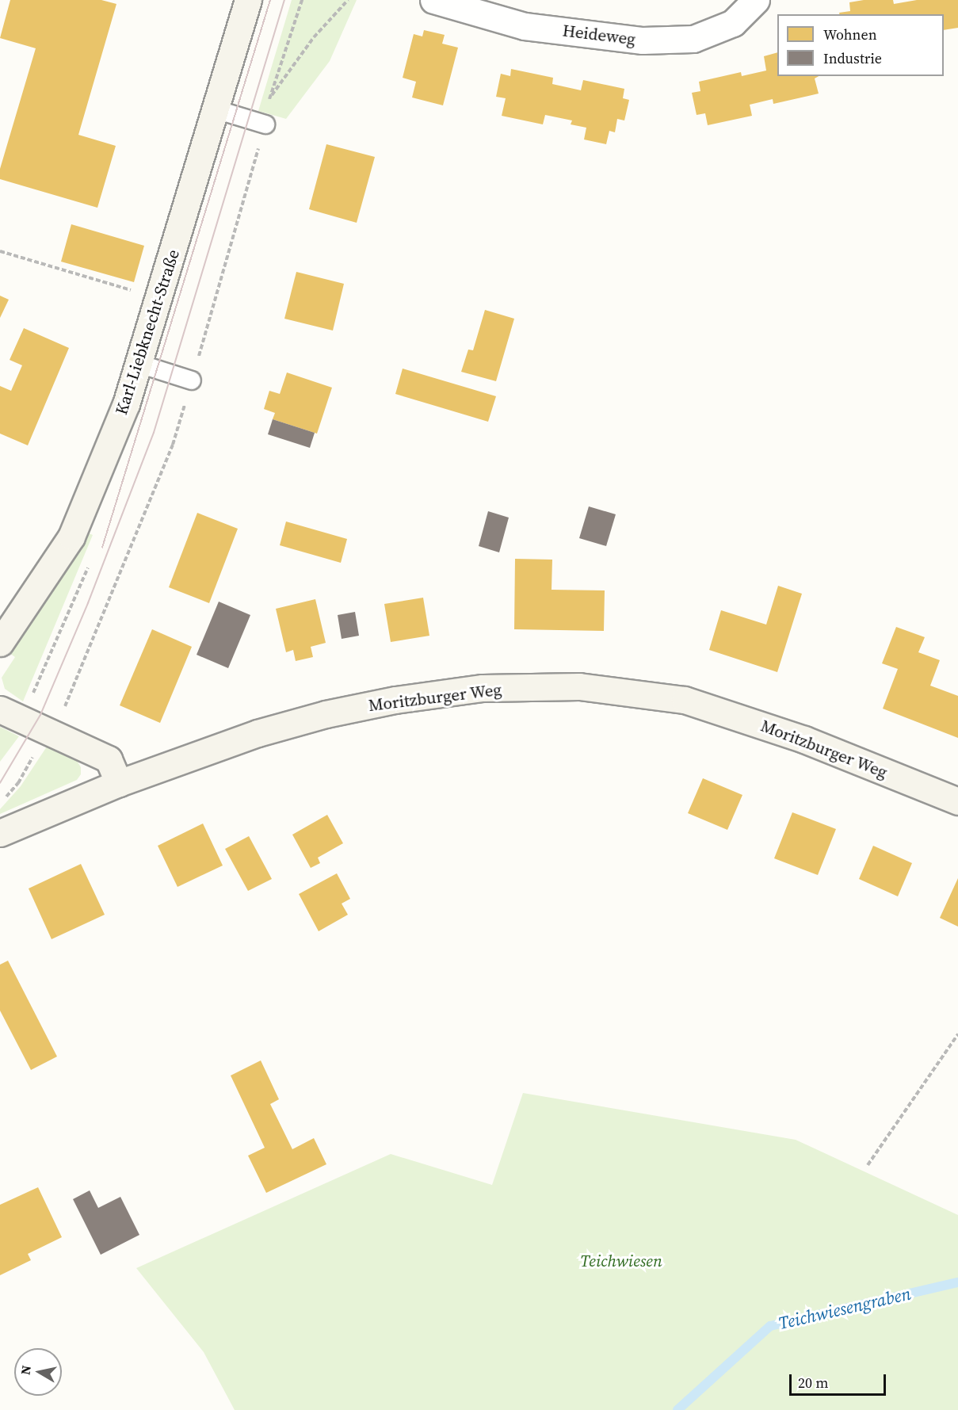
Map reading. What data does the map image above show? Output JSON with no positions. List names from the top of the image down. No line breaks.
{"streets":{"street":["Heideweg","Karl-Liebknecht-Straße","Moritzburger Weg"]},"water":["Teichwiesengraben"],"parks":["Teichwiesen"],"legend":["Wohnen","Industrie"],"scale_bar":"20 m","north":"left"}
